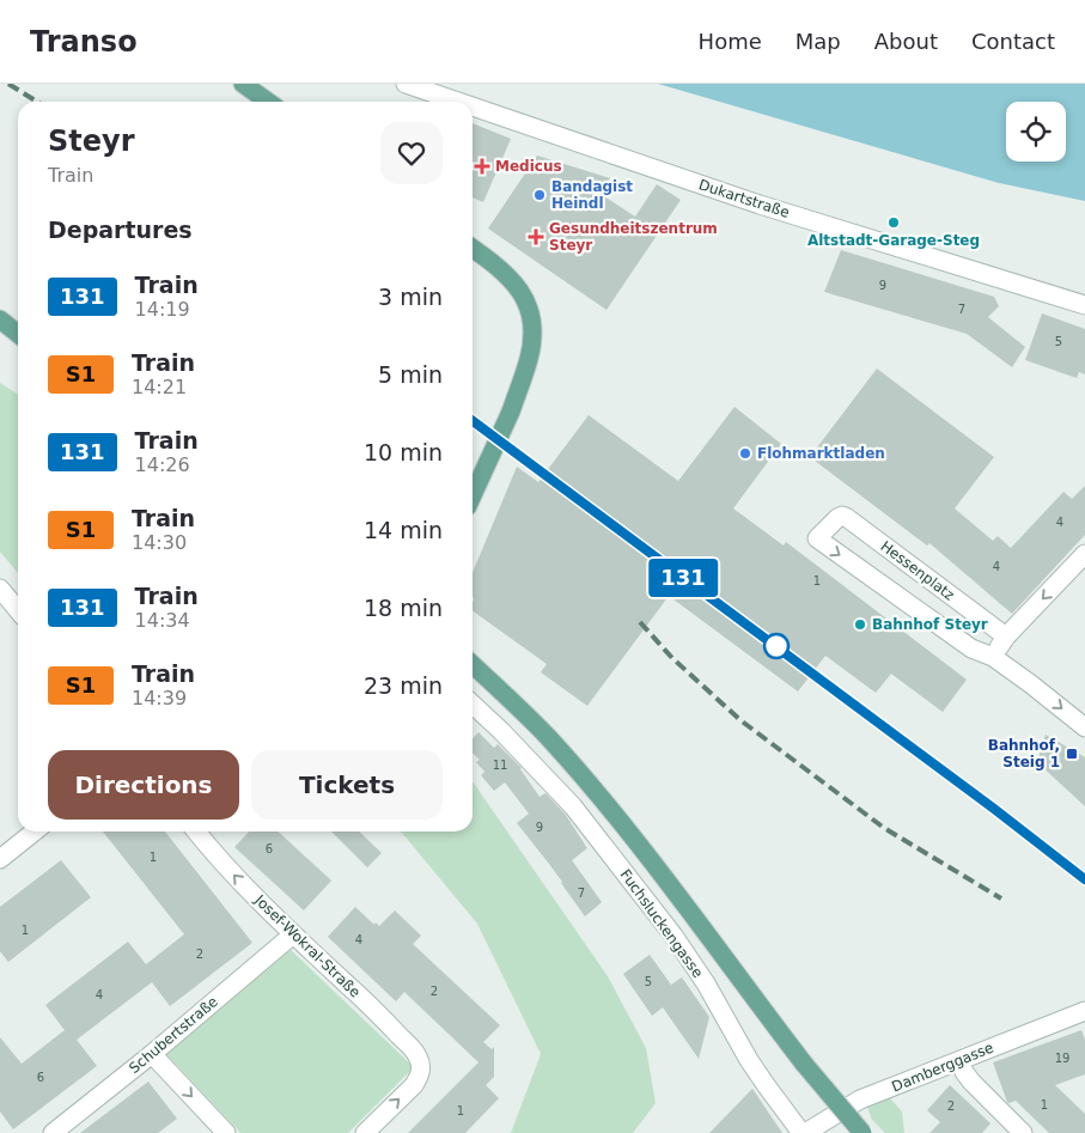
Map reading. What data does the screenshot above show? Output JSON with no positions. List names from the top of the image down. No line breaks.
{"streets":{"street":["Dukartstraße","Hessenplatz","Fuchsluckengasse","Josef-Wokral-Straße","Schubertstraße","Damberggasse"]},"crossings":[["Fuchsluckengasse","Damberggasse"],["Josef-Wokral-Straße","Schubertstraße"]],"one_way":["Josef-Wokral-Straße"],"places":{"health":["Medicus","Gesundheitszentrum Steyr"],"other":["Bandagist Heindl","Altstadt-Garage-Steg","Flohmarktladen","Bahnhof Steyr"],"transit":["Bahnhof, Steig 1"]},"house_numbers":["9","7","5","4","4","1","11","9","6","1","7","1","4","2","5","2","4","19","6","1","2","1"],"page":{"header":"Transo","nav":["Home","Map","About","Contact"],"on_map":"131","heading":[["Steyr","Train"],"Departures"],"list":[{"mark":"131","name":"Train","note":"14:19","value":"3 min"},{"mark":"S1","name":"Train","note":"14:21","value":"5 min"},{"mark":"131","name":"Train","note":"14:26","value":"10 min"},{"mark":"S1","name":"Train","note":"14:30","value":"14 min"},{"mark":"131","name":"Train","note":"14:34","value":"18 min"},{"mark":"S1","name":"Train","note":"14:39","value":"23 min"}],"buttons":["Directions","Tickets"]}}
